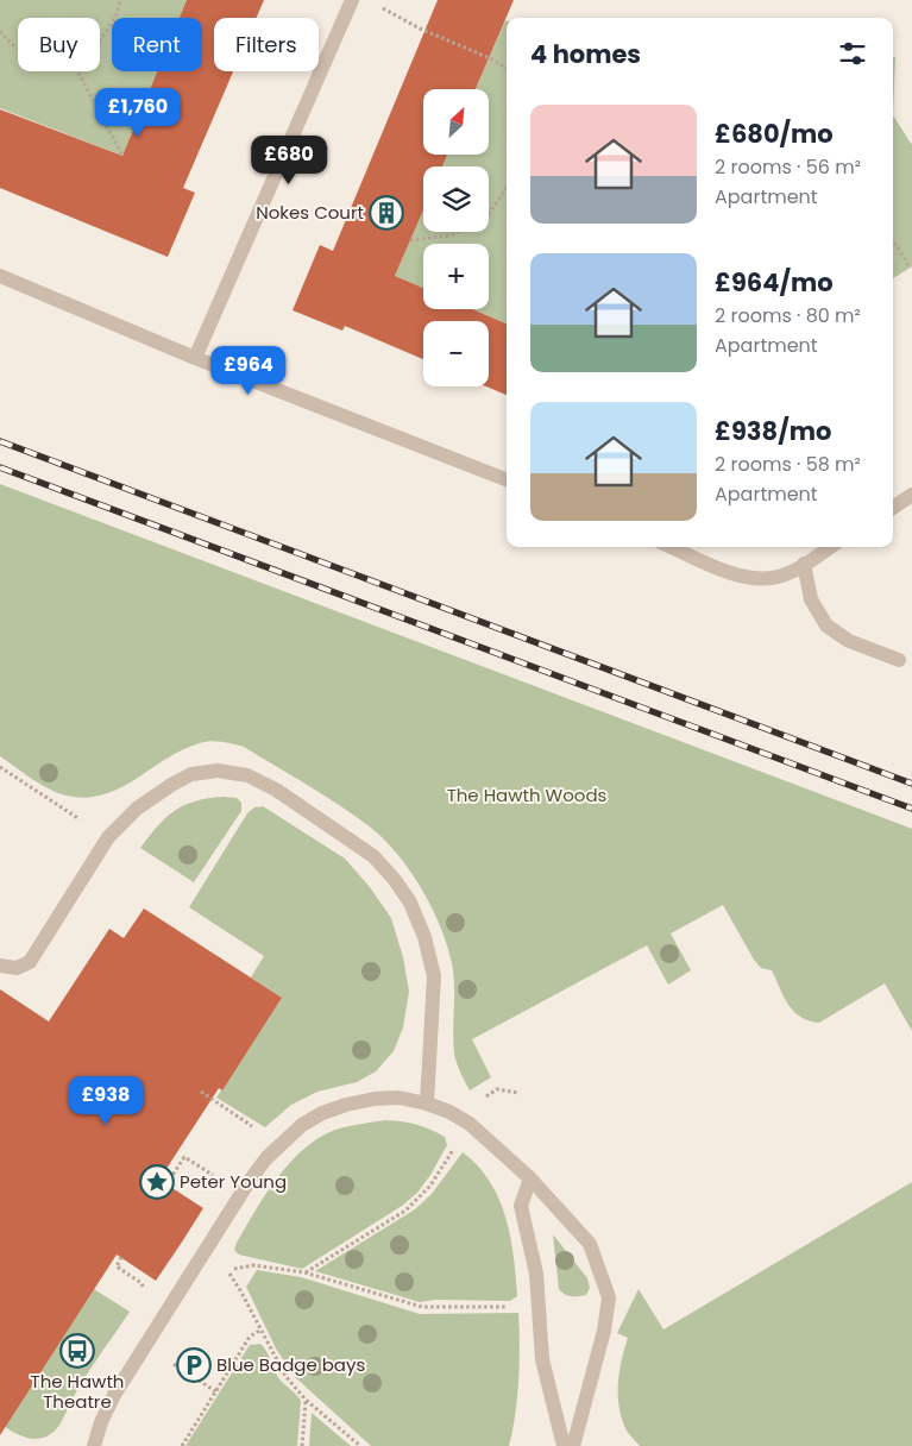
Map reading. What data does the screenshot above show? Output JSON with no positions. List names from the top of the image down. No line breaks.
{"parks":["The Hawth Woods"],"places":{"building":["Nokes Court"],"place":["Peter Young"],"bus stop":["The Hawth Theatre"],"parking":["Blue Badge bays"]},"north":"top right","page":{"chip":["Buy","Rent","Filters"],"heading":"4 homes","price":["£1,760","£680","£964","£938"],"map_buttons":["+","−"],"list":[{"name":"£680/mo","note":"2 rooms · 56 m² · Apartment"},{"name":"£964/mo","note":"2 rooms · 80 m² · Apartment"},{"name":"£938/mo","note":"2 rooms · 58 m² · Apartment"}]}}
